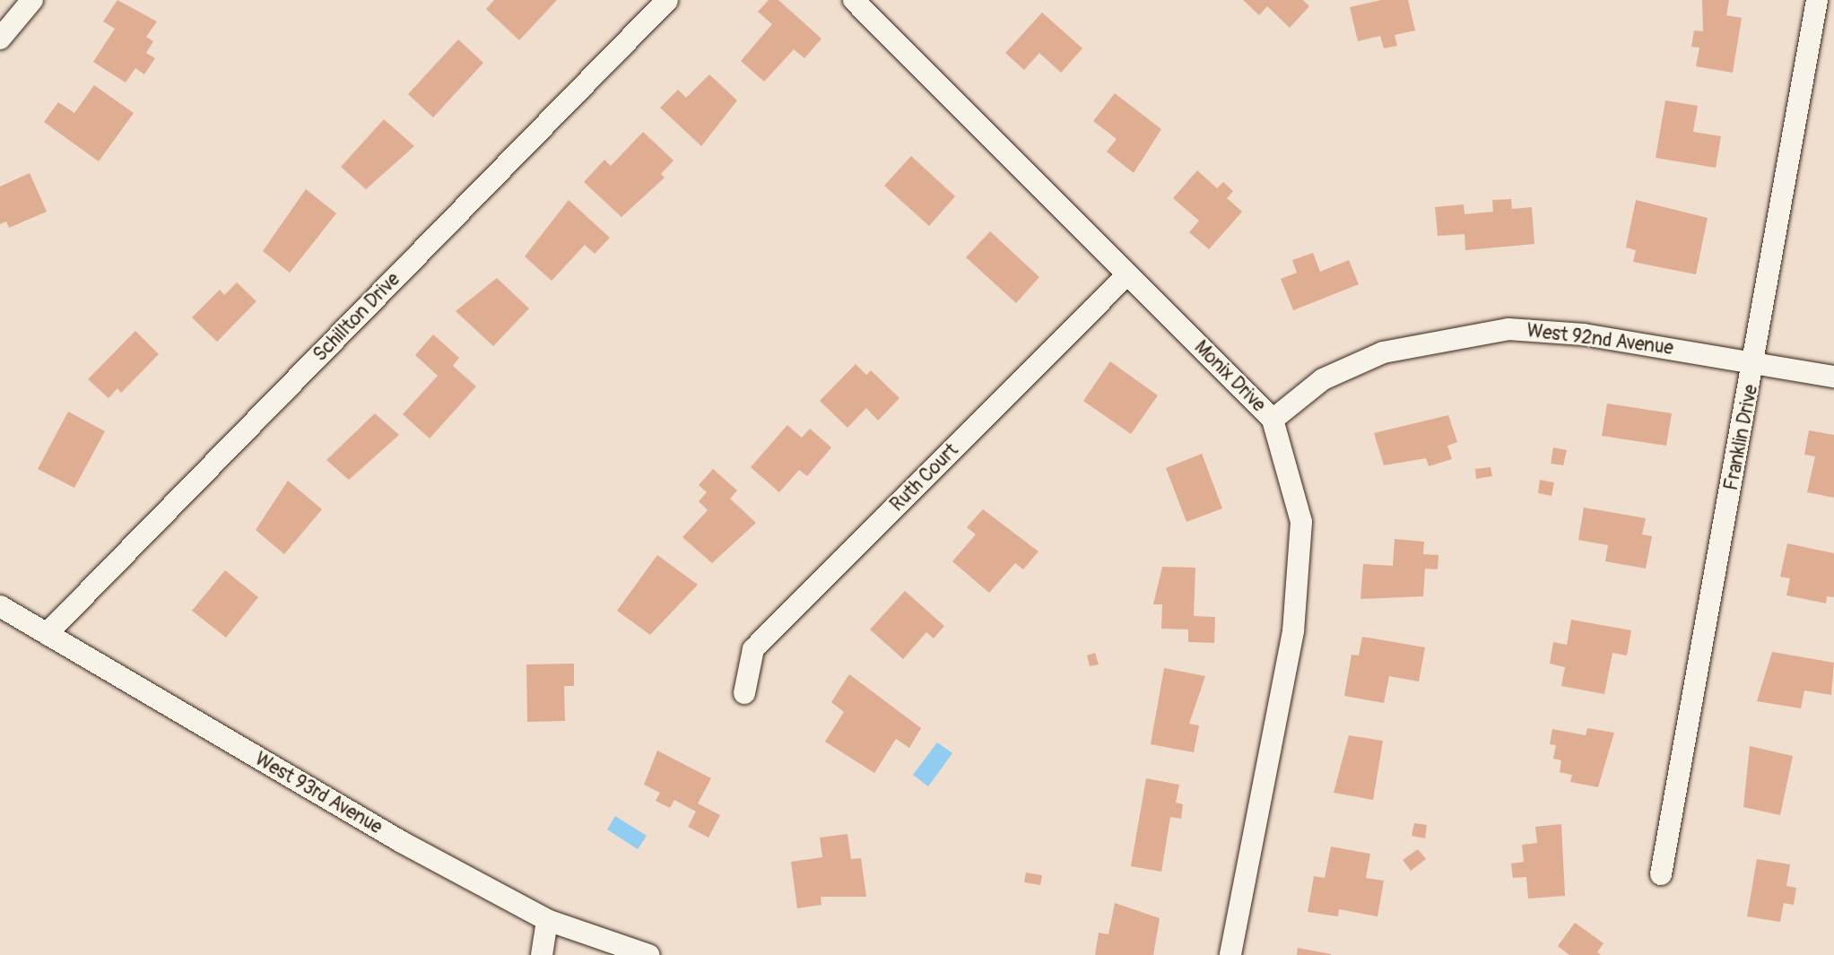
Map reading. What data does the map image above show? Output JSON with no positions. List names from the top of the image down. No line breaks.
{"streets":{"street":["Schillton Drive","West 92nd Avenue","Monix Drive","Franklin Drive","Ruth Court","West 93rd Avenue"]},"crossings":[["Schillton Drive","West 93rd Avenue"],["West 92nd Avenue","Monix Drive"],["West 92nd Avenue","Franklin Drive"],["Monix Drive","Ruth Court"]]}
